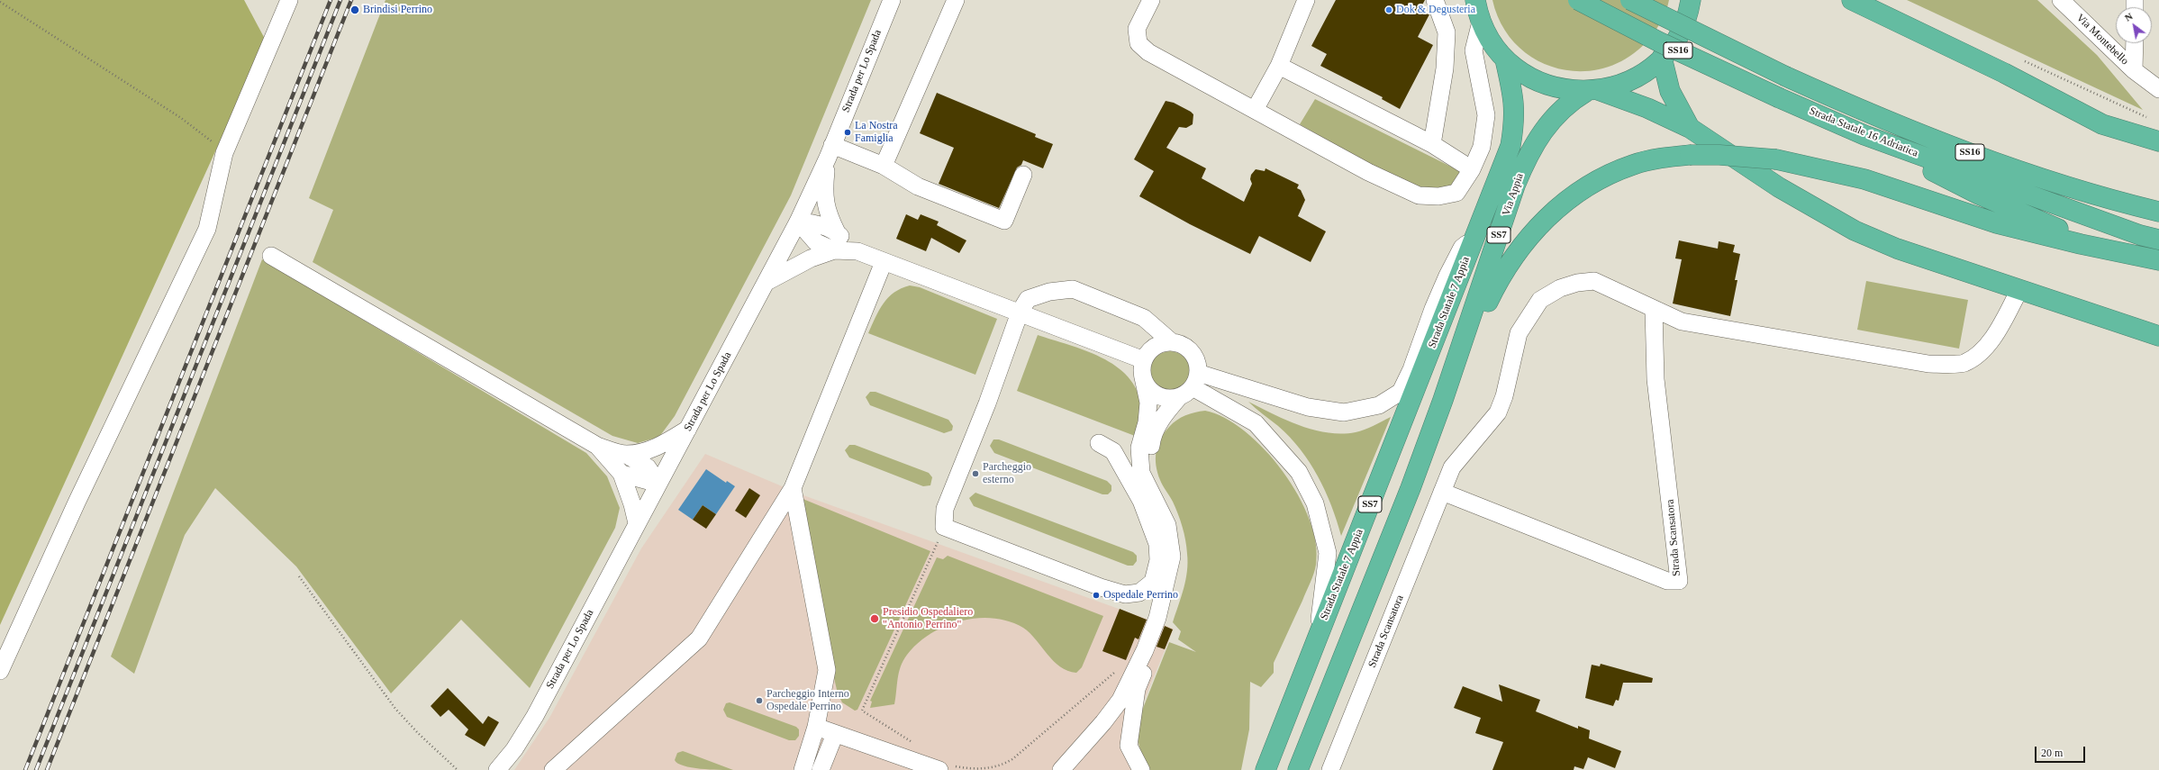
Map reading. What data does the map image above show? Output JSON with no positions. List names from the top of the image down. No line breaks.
{"streets":{"highway":["SS16","Strada Statale 16 Adriatica","Via Appia","SS7","Strada Statale 7 Appia"],"street":["Via Montebello","Strada per Lo Spada","Strada Scansatora"]},"crossings":[["Via Appia","SS7"]],"places":["Brindisi Perrino","Dok & Degusteria","La Nostra Famiglia","Parcheggio esterno","Ospedale Perrino","Presidio Ospedaliero \"Antonio Perrino\"","Parcheggio Interno Ospedale Perrino"],"scale_bar":"20 m","north":"top left"}
